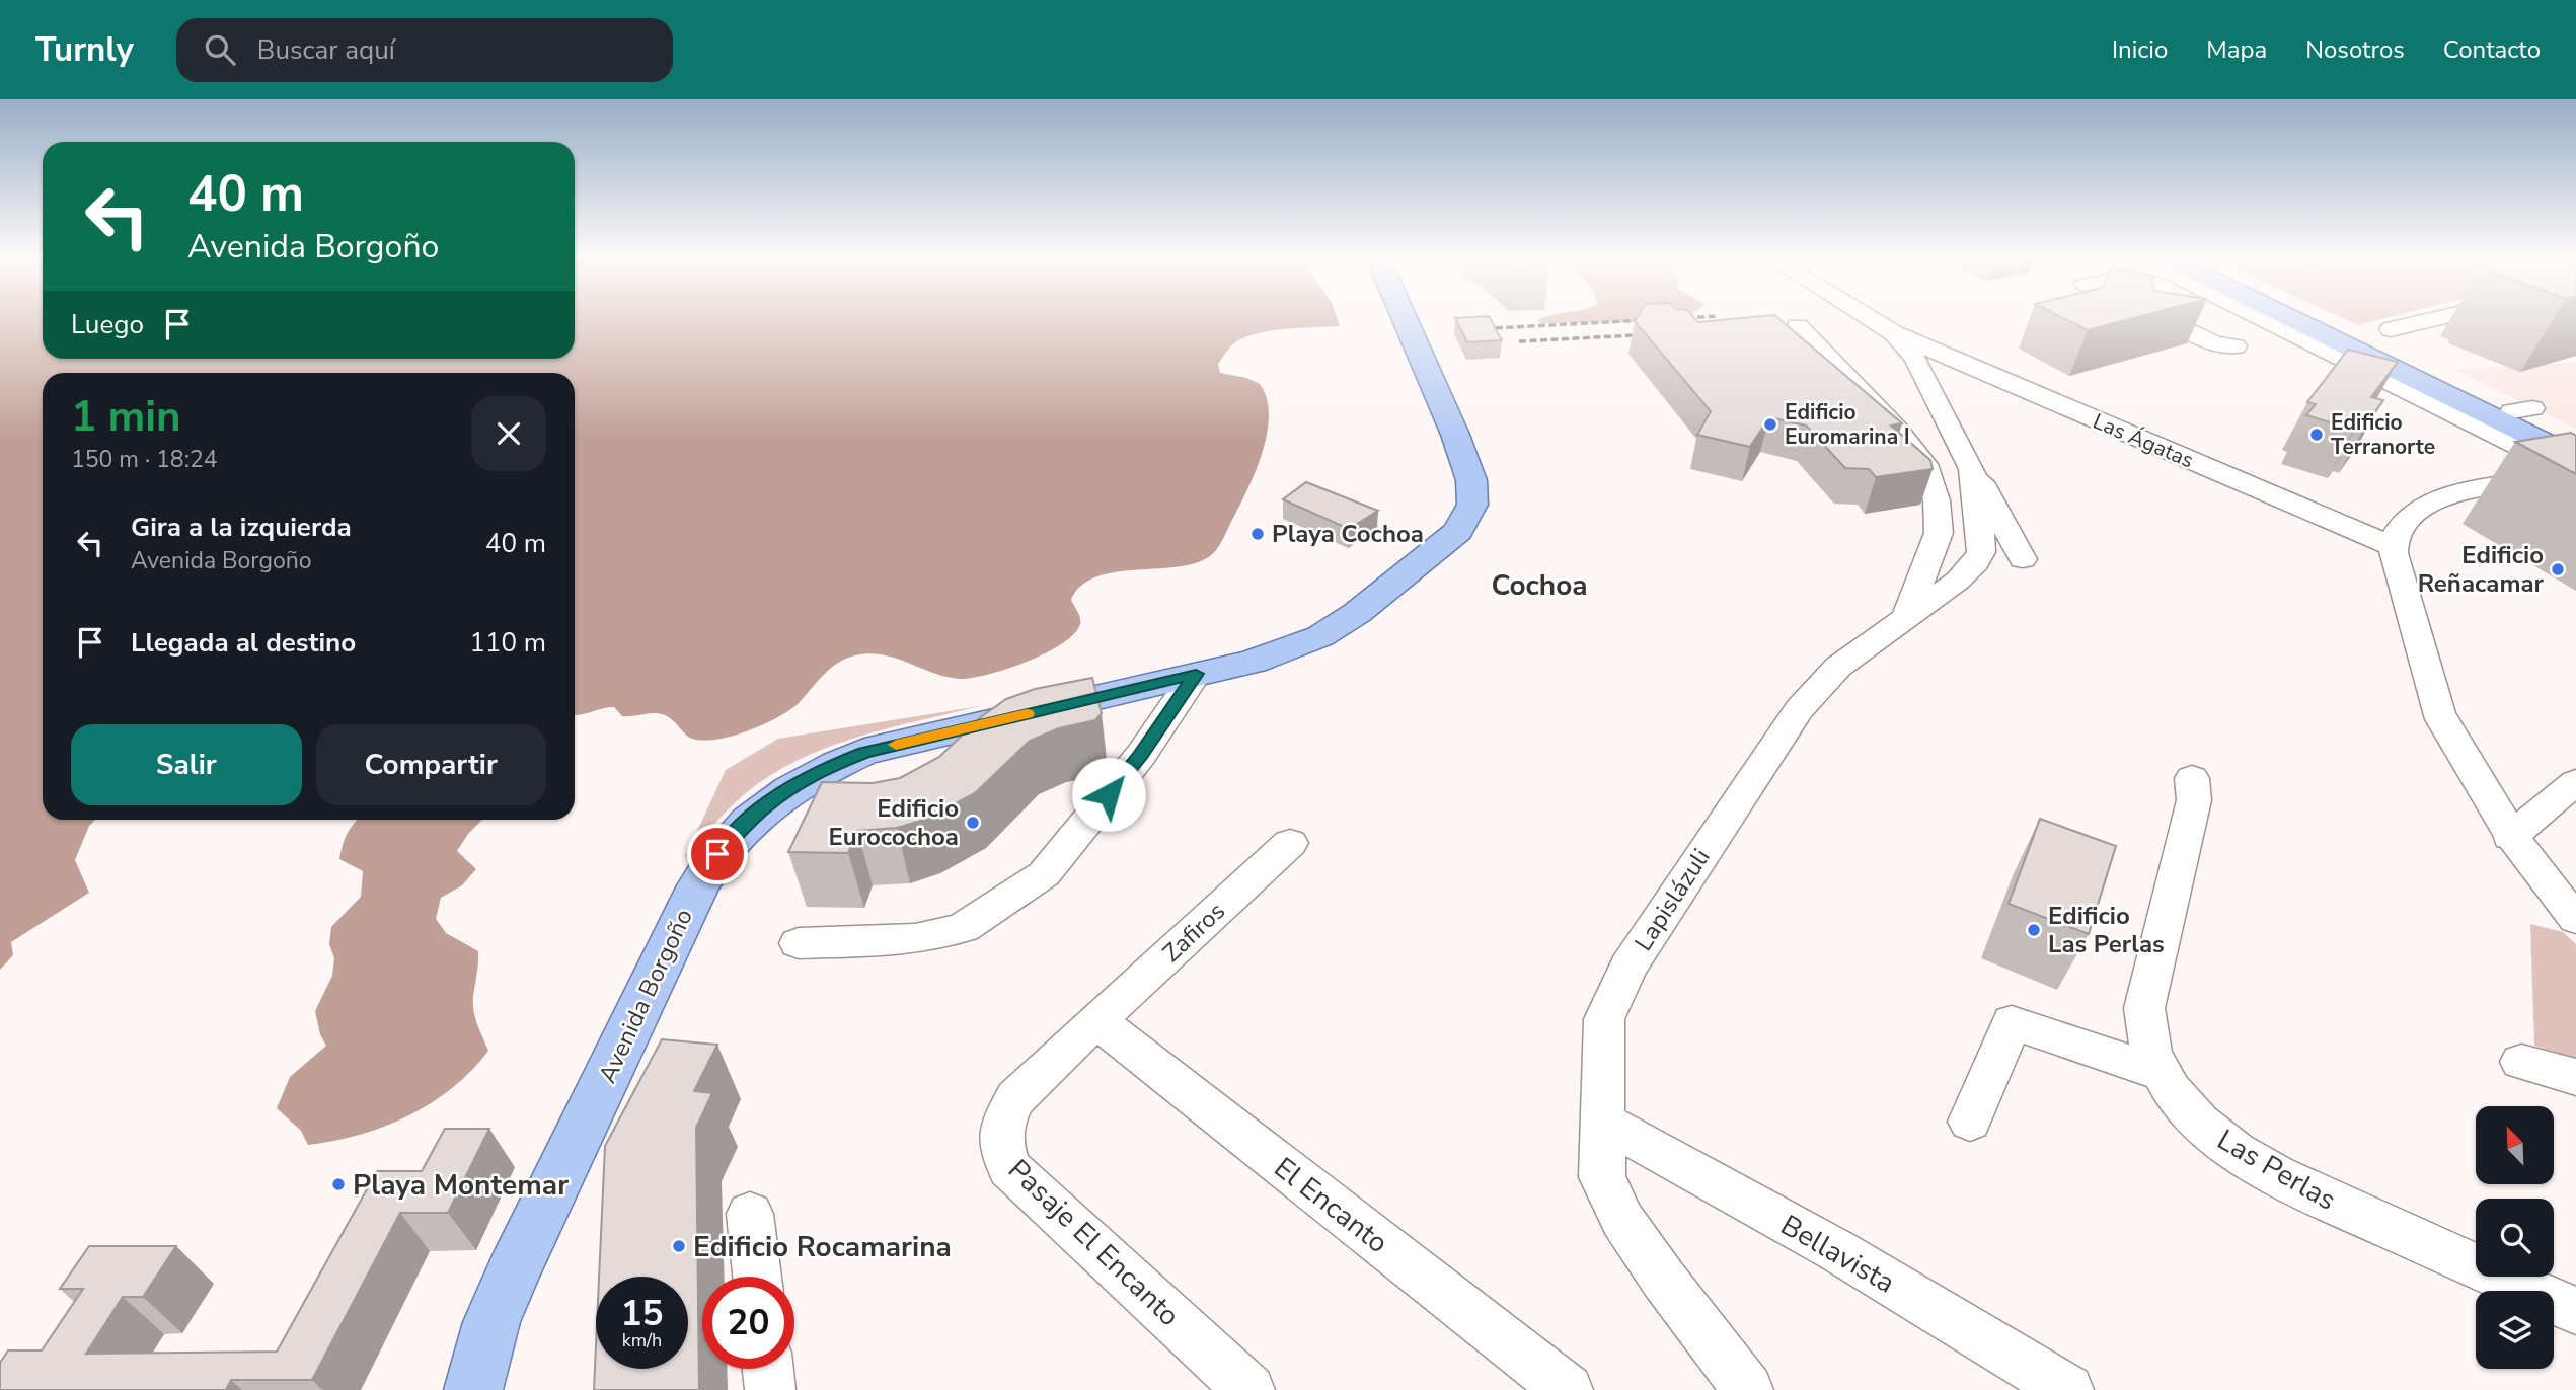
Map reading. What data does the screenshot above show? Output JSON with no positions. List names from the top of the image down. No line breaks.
{"streets":{"main road":["Avenida Borgoño"],"street":["Las Ágatas","Lapislázuli","Zafiros","Las Perlas","El Encanto","Pasaje El Encanto","Bellavista"]},"crossings":[["Las Ágatas","Lapislázuli"],["Lapislázuli","Bellavista"],["Zafiros","El Encanto"],["Zafiros","Pasaje El Encanto"],["El Encanto","Pasaje El Encanto"]],"districts":["Cochoa"],"places":["Edificio Euromarina I","Edificio Terranorte","Playa Cochoa","Edificio Reñacamar","Edificio Eurocochoa","Edificio Las Perlas","Playa Montemar","Edificio Rocamarina"],"north":"top left","page":{"header":"Turnly","search":"Buscar aquí","nav":["Inicio","Mapa","Nosotros","Contacto"],"turn":["40 m","Avenida Borgoño"],"then":"Luego","heading":["1 min","150 m · 18:24"],"list":[{"name":"Gira a la izquierda","note":"Avenida Borgoño","value":"40 m"},{"name":"Llegada al destino","value":"110 m"}],"buttons":["Salir","Compartir"],"speed":"15 km/h","limit":"20"}}
